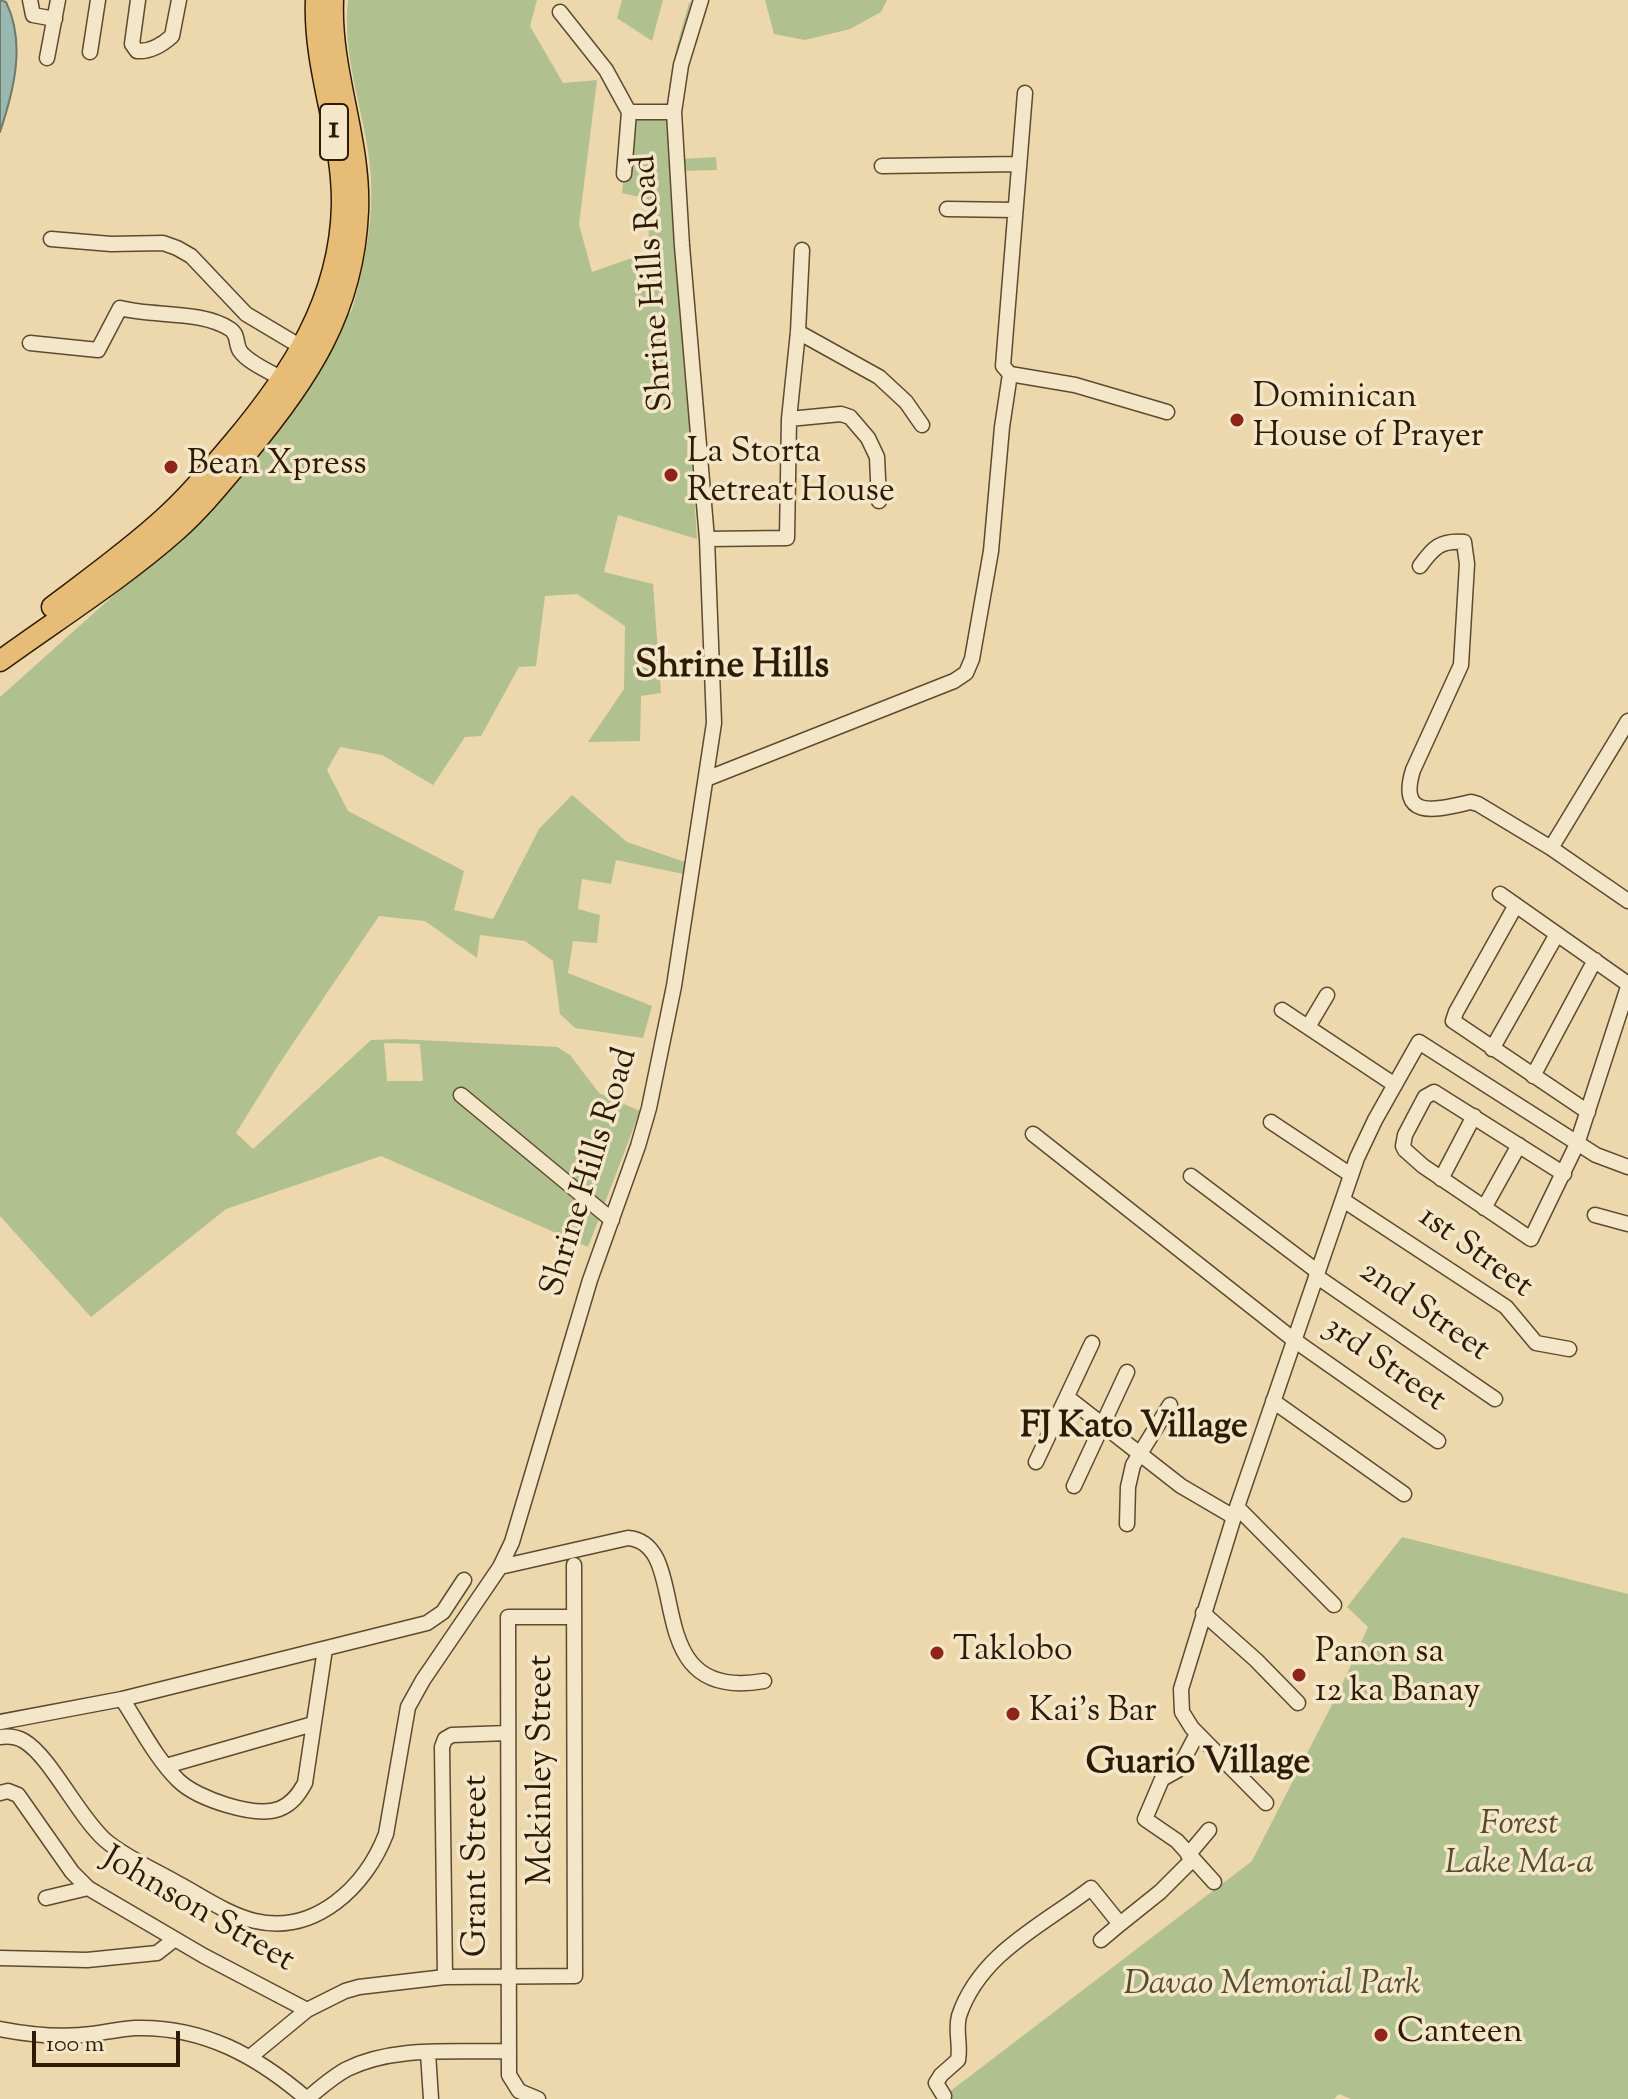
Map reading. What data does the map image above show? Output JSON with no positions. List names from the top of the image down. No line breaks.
{"streets":{"highway":["1"],"street":["Shrine Hills Road","1st Street","2nd Street","3rd Street","Mckinley Street","Grant Street","Johnson Street"]},"crossings":[["Mckinley Street","Grant Street"]],"districts":["Shrine Hills","FJ Kato Village","Guario Village"],"parks":["Forest Lake Ma-a","Davao Memorial Park"],"places":["Dominican House of Prayer","Bean Xpress","La Storta Retreat House","Taklobo","Panon sa 12 ka Banay","Kai's Bar","Canteen"],"scale_bar":"100 m"}
